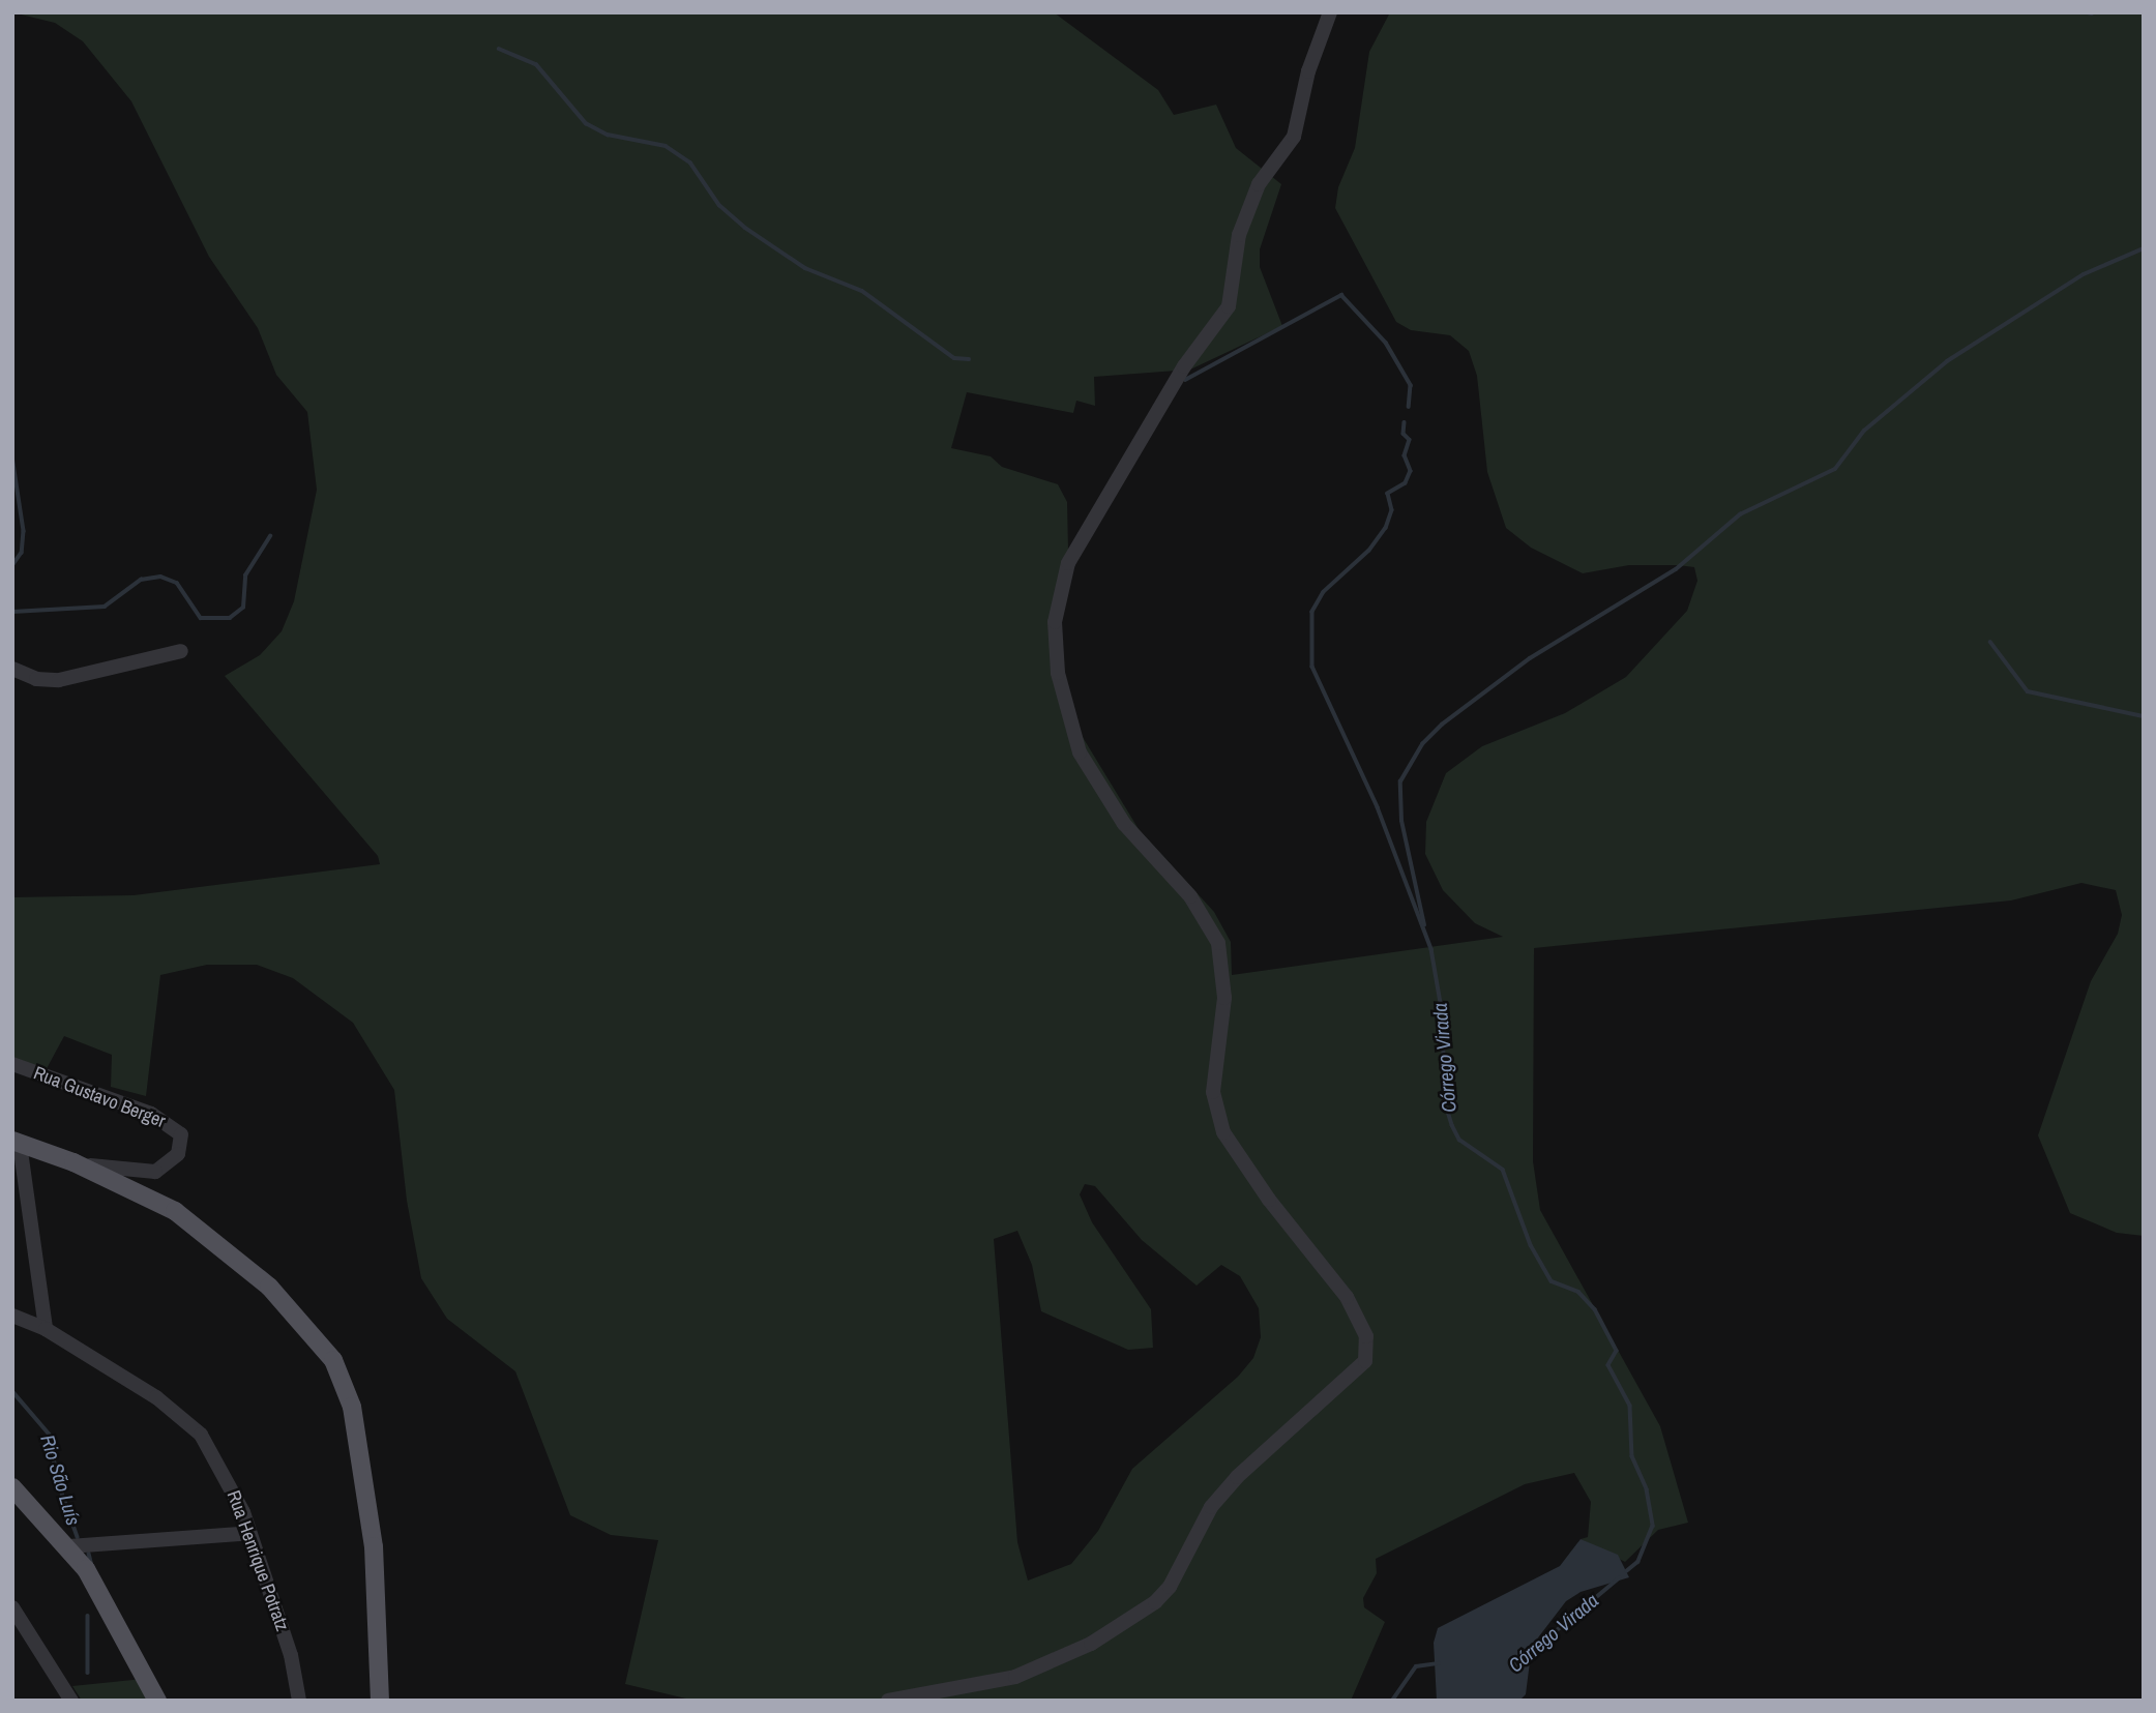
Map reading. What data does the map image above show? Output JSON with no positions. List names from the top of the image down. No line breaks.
{"streets":{"street":["Rua Gustavo Berger","Rua Henrique Potratz"]},"water":["Córrego Virada","Rio São Luís"]}
